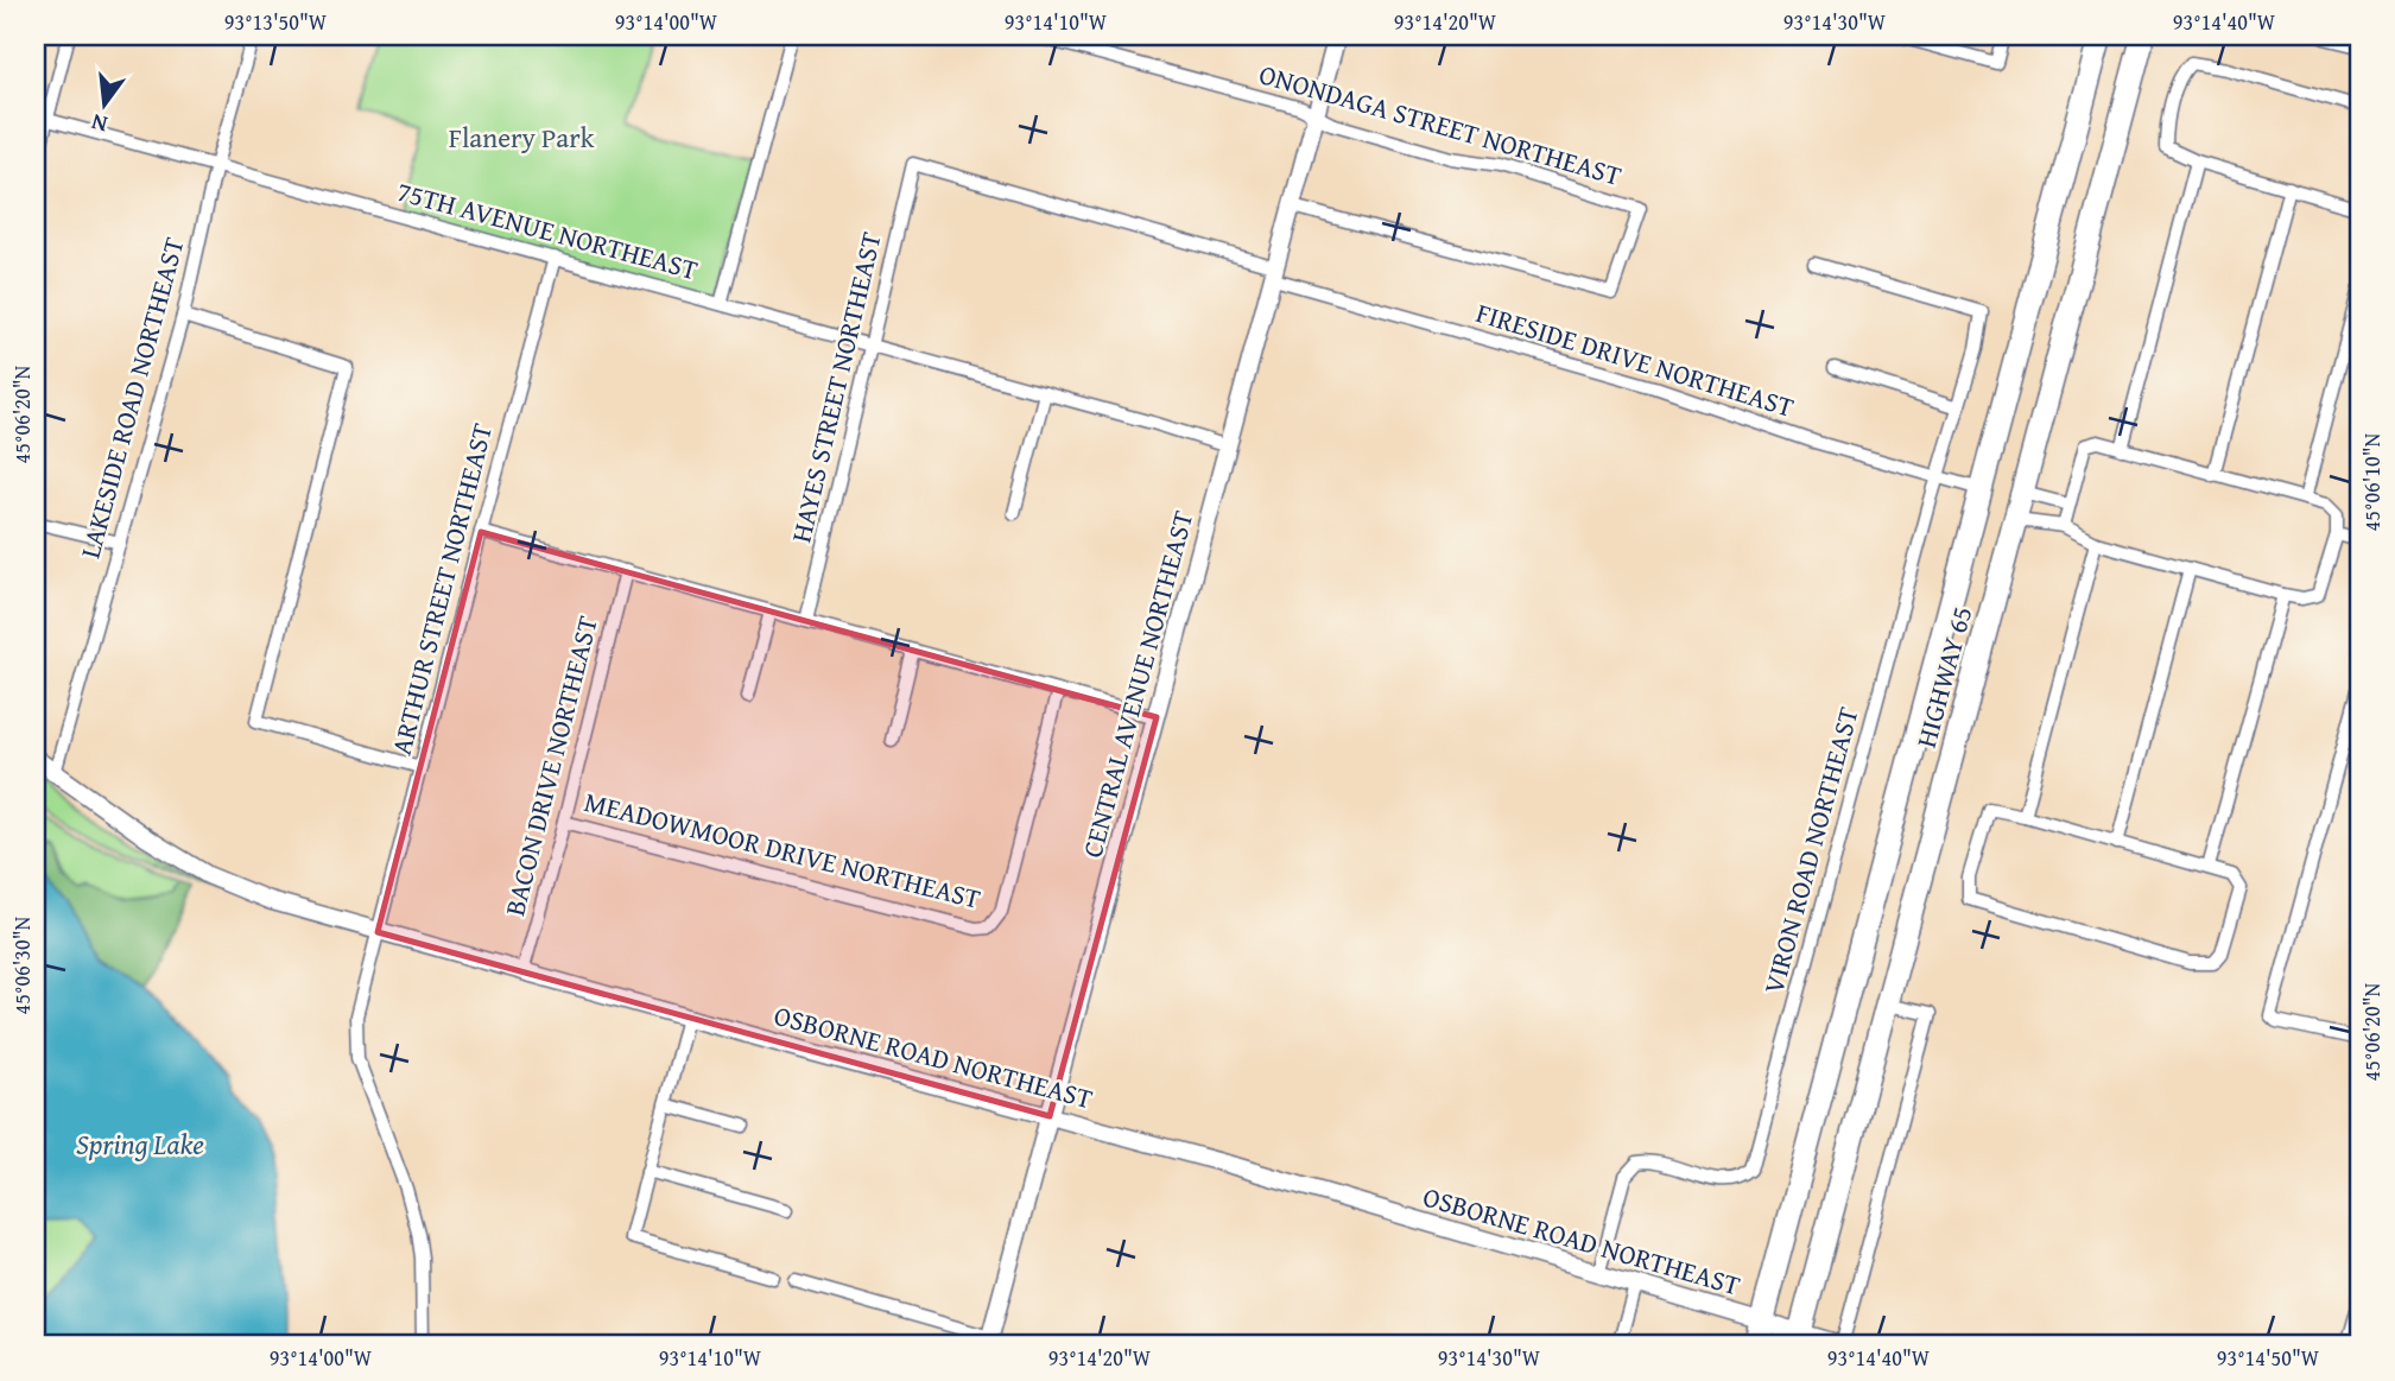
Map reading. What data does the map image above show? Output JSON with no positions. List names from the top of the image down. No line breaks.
{"streets":{"highway":["HIGHWAY 65"],"street":["ONONDAGA STREET NORTHEAST","75TH AVENUE NORTHEAST","FIRESIDE DRIVE NORTHEAST","HAYES STREET NORTHEAST","LAKESIDE ROAD NORTHEAST","ARTHUR STREET NORTHEAST","CENTRAL AVENUE NORTHEAST","BACON DRIVE NORTHEAST","MEADOWMOOR DRIVE NORTHEAST","VIRON ROAD NORTHEAST","OSBORNE ROAD NORTHEAST"]},"crossings":[["ONONDAGA STREET NORTHEAST","CENTRAL AVENUE NORTHEAST"],["75TH AVENUE NORTHEAST","HAYES STREET NORTHEAST"],["75TH AVENUE NORTHEAST","LAKESIDE ROAD NORTHEAST"],["75TH AVENUE NORTHEAST","ARTHUR STREET NORTHEAST"],["75TH AVENUE NORTHEAST","CENTRAL AVENUE NORTHEAST"],["FIRESIDE DRIVE NORTHEAST","HAYES STREET NORTHEAST"],["FIRESIDE DRIVE NORTHEAST","HIGHWAY 65"],["FIRESIDE DRIVE NORTHEAST","CENTRAL AVENUE NORTHEAST"],["FIRESIDE DRIVE NORTHEAST","VIRON ROAD NORTHEAST"],["LAKESIDE ROAD NORTHEAST","OSBORNE ROAD NORTHEAST"],["ARTHUR STREET NORTHEAST","OSBORNE ROAD NORTHEAST"],["HIGHWAY 65","OSBORNE ROAD NORTHEAST"],["CENTRAL AVENUE NORTHEAST","OSBORNE ROAD NORTHEAST"],["BACON DRIVE NORTHEAST","MEADOWMOOR DRIVE NORTHEAST"],["BACON DRIVE NORTHEAST","OSBORNE ROAD NORTHEAST"],["VIRON ROAD NORTHEAST","OSBORNE ROAD NORTHEAST"]],"water":["Spring Lake"],"parks":["Flanery Park"],"north":"bottom","coordinates":["93°13'50\"W","93°14'00\"W","93°14'10\"W","93°14'20\"W","93°14'30\"W","93°14'40\"W","45°06'20\"N","45°06'10\"N","45°06'30\"N","93°14'50\"W"]}
